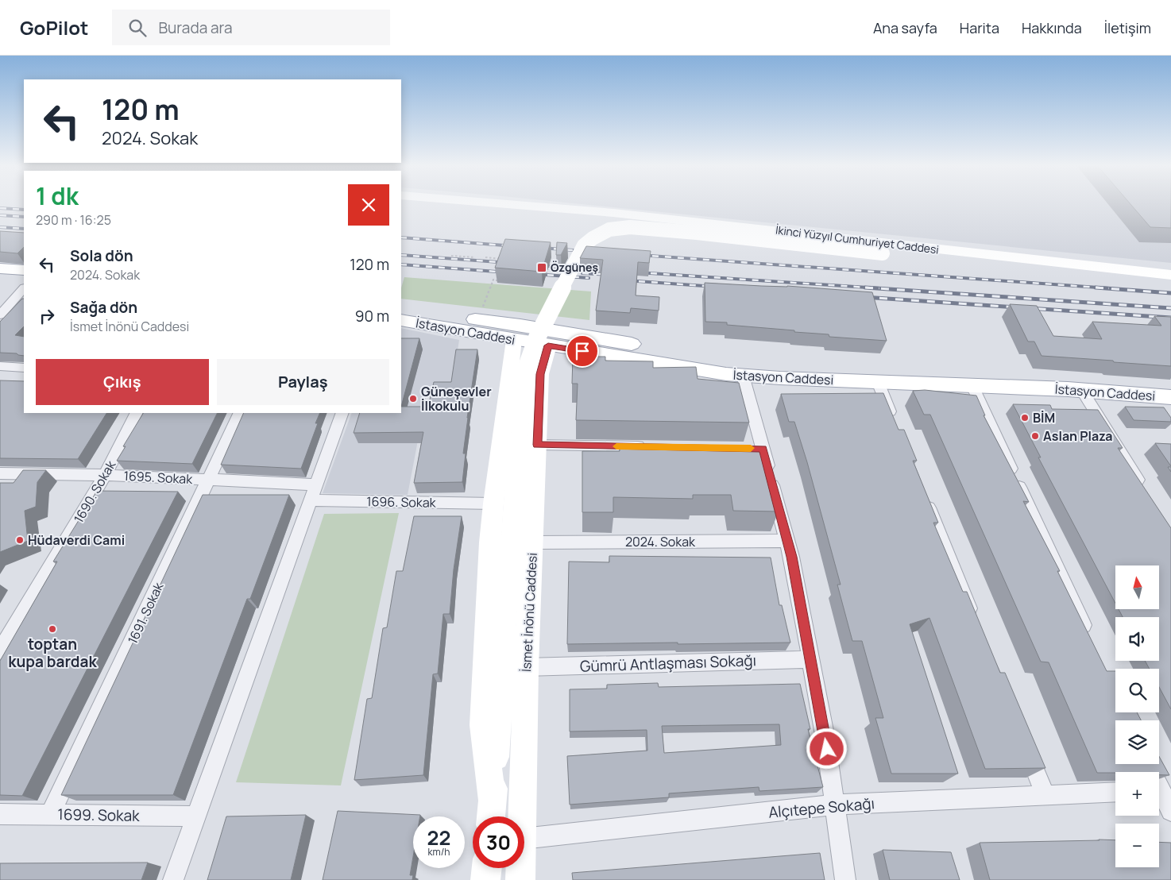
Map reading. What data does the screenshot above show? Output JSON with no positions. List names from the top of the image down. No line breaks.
{"streets":{"main road":["İkinci Yüzyıl Cumhuriyet Caddesi","İstasyon Caddesi","İsmet İnönü Caddesi"],"street":["1695. Sokak","1690. Sokak","1696. Sokak","2024. Sokak","1691. Sokak","Gümrü Antlaşması Sokağı","Alçıtepe Sokağı","1699. Sokak"]},"crossings":[["İstasyon Caddesi","İsmet İnönü Caddesi"],["1695. Sokak","1690. Sokak"],["1695. Sokak","1691. Sokak"],["1696. Sokak","İsmet İnönü Caddesi"],["2024. Sokak","İsmet İnönü Caddesi"],["İsmet İnönü Caddesi","Gümrü Antlaşması Sokağı"],["1691. Sokak","1699. Sokak"]],"places":{"transit":["Özgüneş"],"other":["Güneşevler İlkokulu","BİM","Aslan Plaza","Hüdaverdi Cami","toptan kupa bardak"]},"north":"top","page":{"header":"GoPilot","search":"Burada ara","nav":["Ana sayfa","Harita","Hakkında","İletişim"],"turn":["120 m","2024. Sokak"],"heading":["1 dk","290 m · 16:25"],"list":[{"name":"Sola dön","note":"2024. Sokak","value":"120 m"},{"name":"Sağa dön","note":"İsmet İnönü Caddesi","value":"90 m"}],"buttons":["Çıkış","Paylaş"],"map_buttons":["+","−"],"speed":"22 km/h","limit":"30"}}
